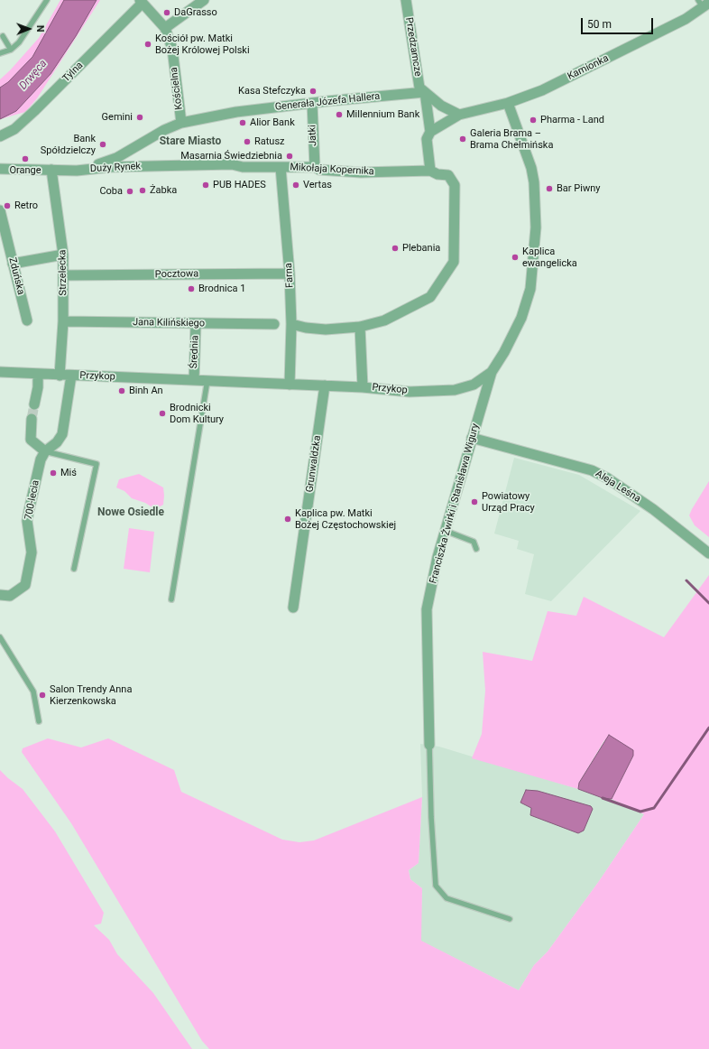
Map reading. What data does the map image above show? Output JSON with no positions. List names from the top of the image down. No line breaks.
{"streets":{"street":["Przedzamcze","Kamionka","Tylna","Kościelna","Generała Józefa Hallera","Jatki","Duży Rynek","Mikołaja Kopernika","Strzelecka","Pocztowa","Farna","Zduńska","Jana Kilińskiego","Średnia","Przykop","Grunwaldzka","Aleja Leśna","700-lecia","Franciszka Żwirki i Stanisława Wigury"]},"crossings":[["Przedzamcze","Generała Józefa Hallera"],["Kamionka","Przykop"],["Tylna","Kościelna"],["Kościelna","Duży Rynek"],["Generała Józefa Hallera","Jatki"],["Generała Józefa Hallera","Duży Rynek"],["Jatki","Mikołaja Kopernika"],["Duży Rynek","Mikołaja Kopernika"],["Mikołaja Kopernika","Farna"],["Strzelecka","Pocztowa"],["Strzelecka","Jana Kilińskiego"],["Strzelecka","Przykop"],["Pocztowa","Farna"],["Farna","Przykop"],["Jana Kilińskiego","Średnia"],["Średnia","Przykop"],["Przykop","Grunwaldzka"],["Przykop","700-lecia"],["Przykop","Franciszka Żwirki i Stanisława Wigury"],["Aleja Leśna","Franciszka Żwirki i Stanisława Wigury"]],"districts":["Stare Miasto","Nowe Osiedle"],"water":["Drwęca"],"places":["DaGrasso","Kościół pw. Matki Bożej Królowej Polski","Kasa Stefczyka","Millennium Bank","Gemini","Pharma - Land","Alior Bank","Galeria Brama – Brama Chełmińska","Ratusz","Bank Spółdzielczy","Masarnia Świedziebnia","Orange","PUB HADES","Vertas","Bar Piwny","Żabka","Coba","Retro","Plebania","Kaplica ewangelicka","Brodnica 1","Binh An","Brodnicki Dom Kultury","Miś","Powiatowy Urząd Pracy","Kaplica pw. Matki Bożej Częstochowskiej","Salon Trendy Anna Kierzenkowska"],"scale_bar":"50 m","north":"right"}
